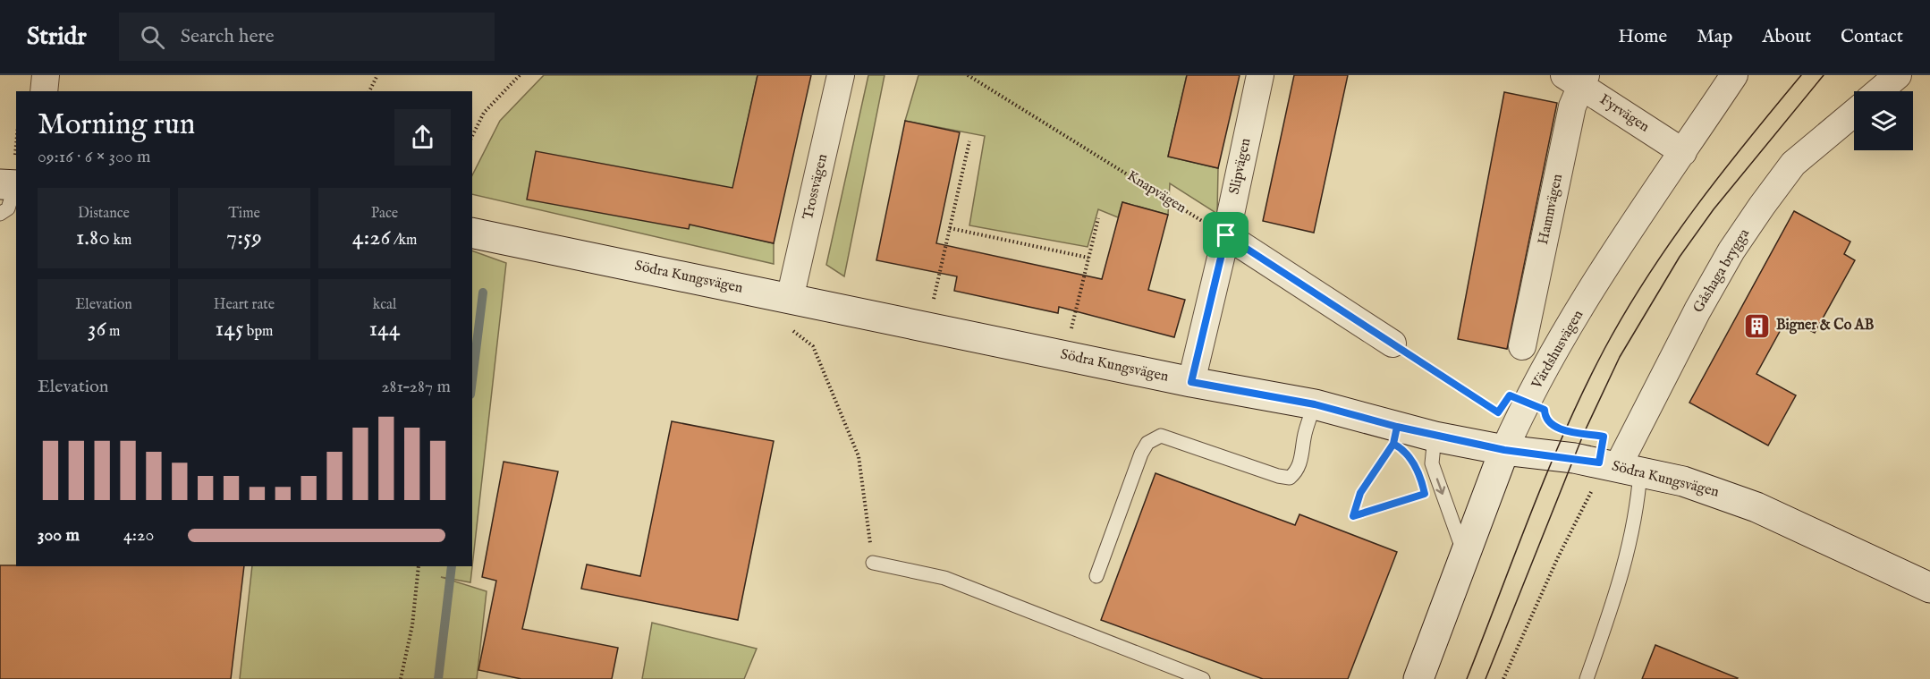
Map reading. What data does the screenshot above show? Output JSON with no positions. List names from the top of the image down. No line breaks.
{"streets":{"street":["Fyrvägen","Slipvägen","Trossvägen","Hamnvägen","Gåshaga brygga","Södra Kungsvägen","Värdshusvägen"],"path":["Knapvägen"]},"crossings":[["Fyrvägen","Hamnvägen"],["Fyrvägen","Värdshusvägen"],["Slipvägen","Knapvägen"],["Slipvägen","Södra Kungsvägen"],["Trossvägen","Södra Kungsvägen"],["Gåshaga brygga","Södra Kungsvägen"],["Södra Kungsvägen","Värdshusvägen"]],"places":{"building":["Bigner & Co AB"]},"page":{"header":"Stridr","search":"Search here","nav":["Home","Map","About","Contact"],"heading":["Morning run","09:16 · 6 × 300 m"],"stats":[["Distance","1.80 km"],["Time","7:59"],["Pace","4:26 /km"],["Elevation","36 m"],["Heart rate","145 bpm"],["kcal","144"]],"chart":["Elevation","281–287 m"],"list":[{"name":"300 m","note":"4:20"}]}}
